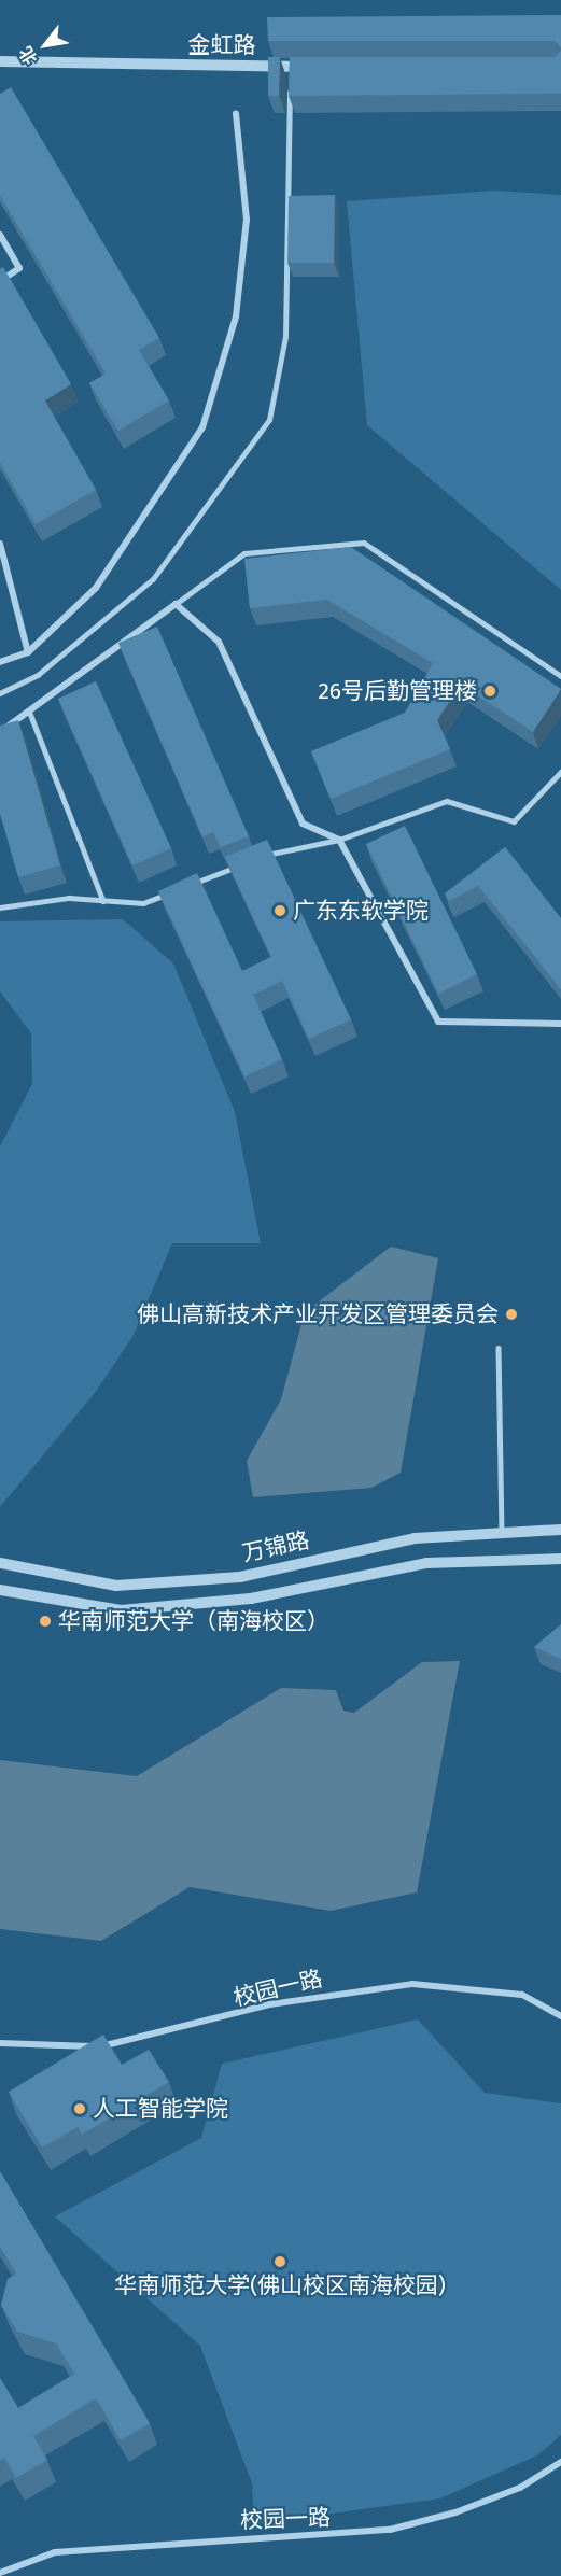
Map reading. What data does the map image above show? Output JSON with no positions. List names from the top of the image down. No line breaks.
{"streets":{"street":["金虹路","万锦路","校园一路"]},"places":["26号后勤管理楼","广东东软学院","佛山高新技术产业开发区管理委员会","华南师范大学（南海校区）","人工智能学院","华南师范大学(佛山校区南海校园)"],"north":"bottom left"}
